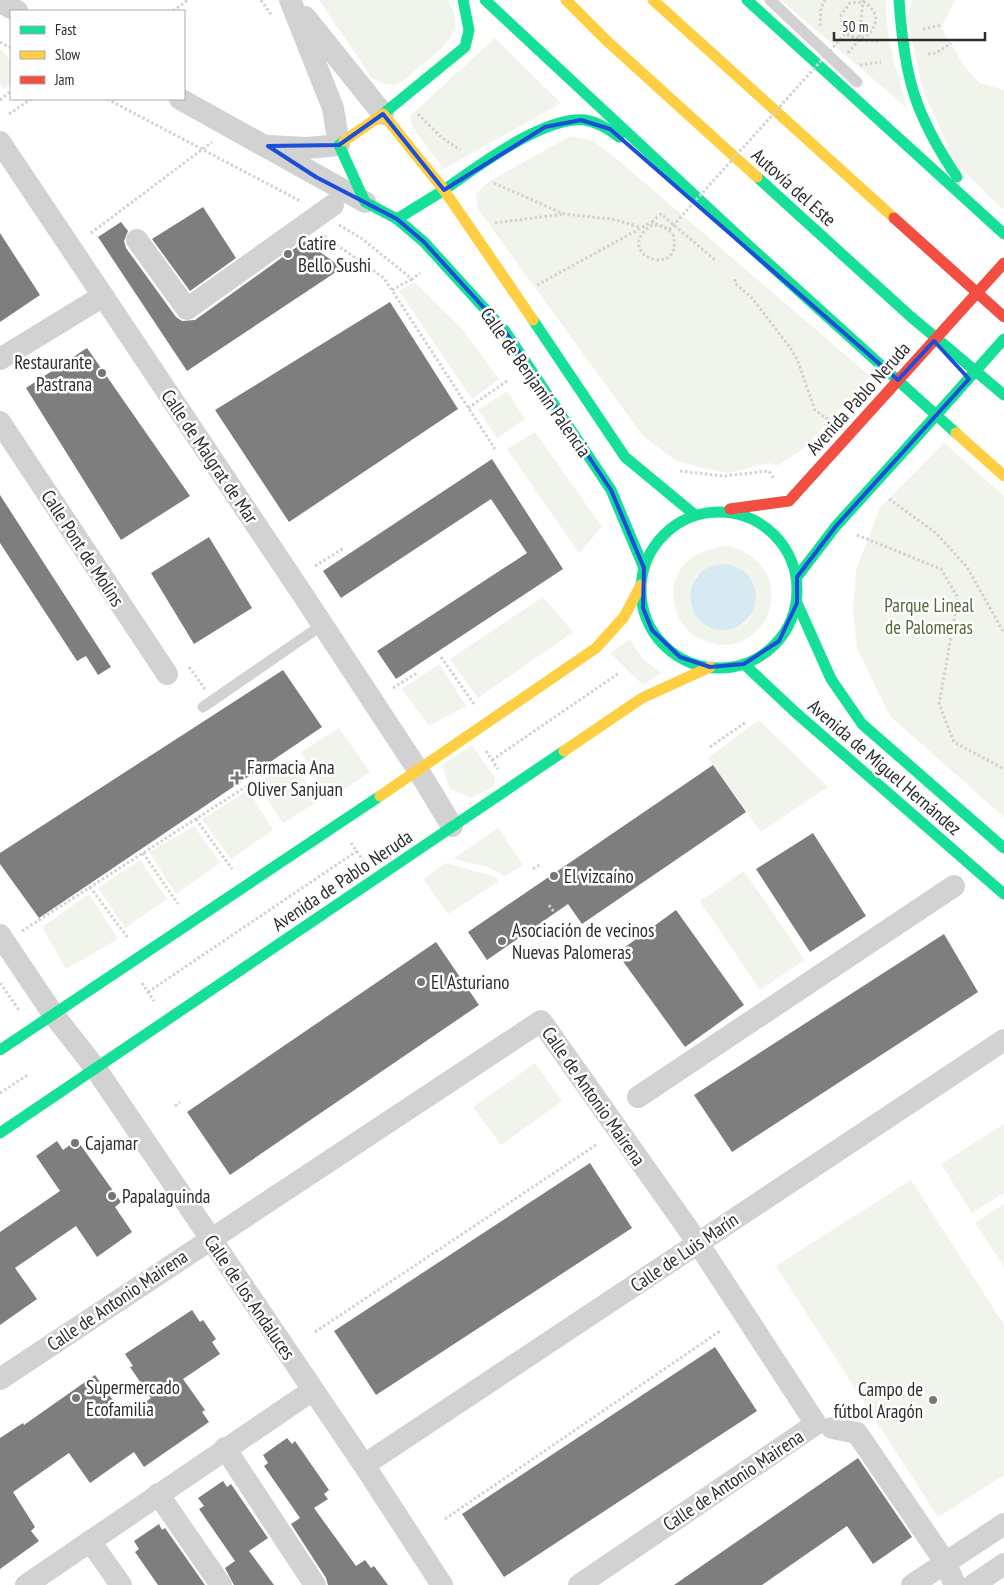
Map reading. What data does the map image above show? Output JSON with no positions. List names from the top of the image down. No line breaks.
{"streets":{"main road":["Autovía del Este","Calle de Benjamín Palencia","Avenida Pablo Neruda","Avenida de Miguel Hernández","Avenida de Pablo Neruda"],"street":["Calle de Malgrat de Mar","Calle Pont de Molins","Calle de Antonio Mairena","Calle de Luis Marín","Calle de los Andaluces"]},"crossings":[["Calle de Benjamín Palencia","Avenida de Miguel Hernández"],["Calle de Benjamín Palencia","Avenida de Pablo Neruda"],["Calle de Malgrat de Mar","Avenida de Pablo Neruda"],["Avenida de Miguel Hernández","Avenida de Pablo Neruda"],["Avenida de Pablo Neruda","Calle de los Andaluces"],["Calle de Antonio Mairena","Calle de Luis Marín"],["Calle de Antonio Mairena","Calle de los Andaluces"],["Calle de Luis Marín","Calle de los Andaluces"]],"parks":["Parque Lineal de Palomeras"],"places":{"other":["Catire Bello Sushi","Restaurante Pastrana","El vizcaíno","Asociación de vecinos Nuevas Palomeras","El Asturiano","Cajamar","Papalaguinda","Supermercado Ecofamilia","Campo de fútbol Aragón"],"health":["Farmacia Ana Oliver Sanjuan"]},"legend":["Fast","Slow","Jam"],"scale_bar":"50 m"}
